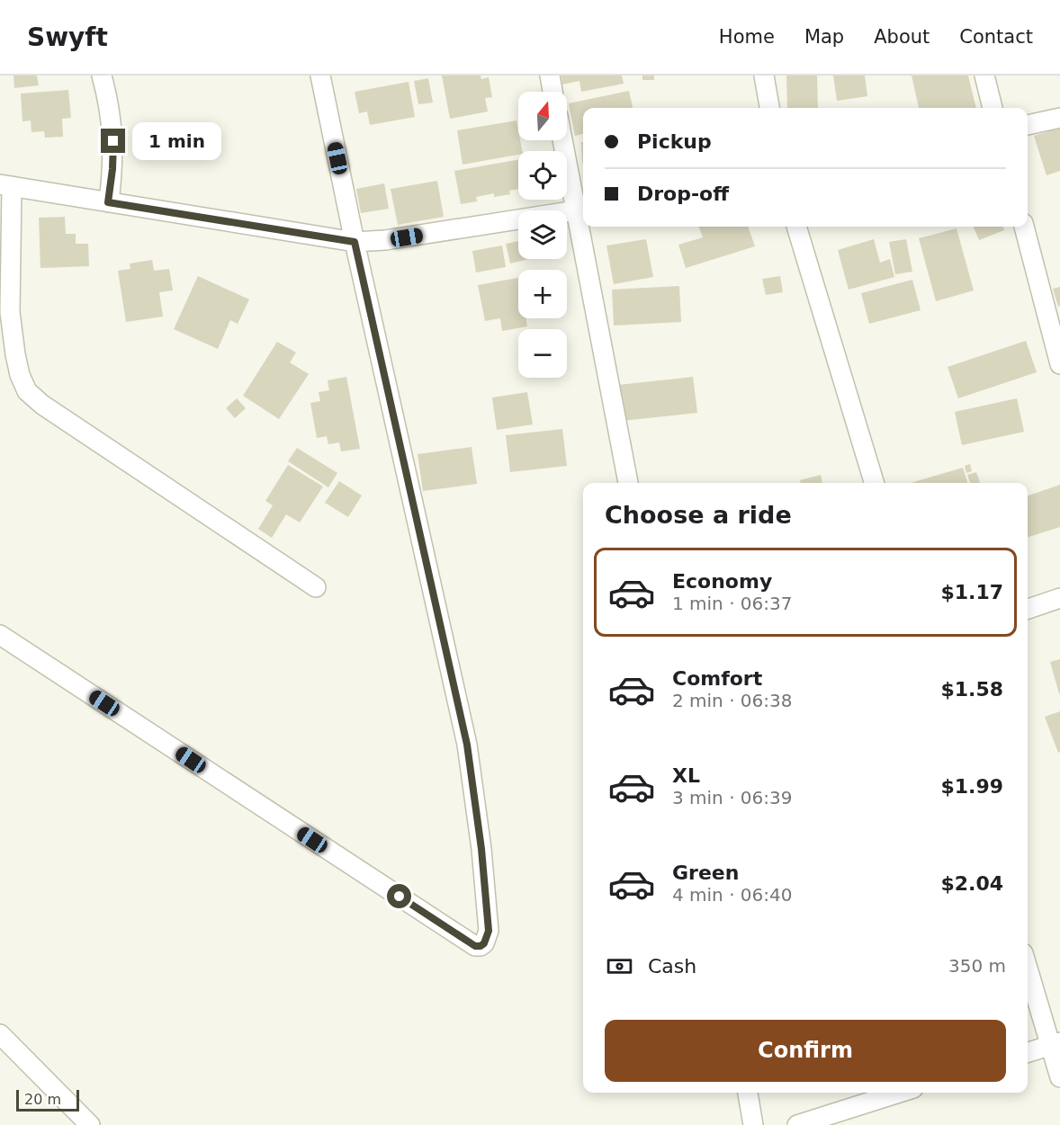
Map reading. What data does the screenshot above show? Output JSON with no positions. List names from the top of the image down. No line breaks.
{"scale_bar":"20 m","north":"top","page":{"header":"Swyft","nav":["Home","Map","About","Contact"],"map_buttons":["+","−"],"banner":["Pickup","Drop-off"],"bubble":"1 min","heading":"Choose a ride","list":[{"name":"Economy","note":"1 min · 06:37","value":"$1.17"},{"name":"Comfort","note":"2 min · 06:38","value":"$1.58"},{"name":"XL","note":"3 min · 06:39","value":"$1.99"},{"name":"Green","note":"4 min · 06:40","value":"$2.04"}],"pay":["Cash","350 m"],"buttons":"Confirm","scale":"20 m"}}
